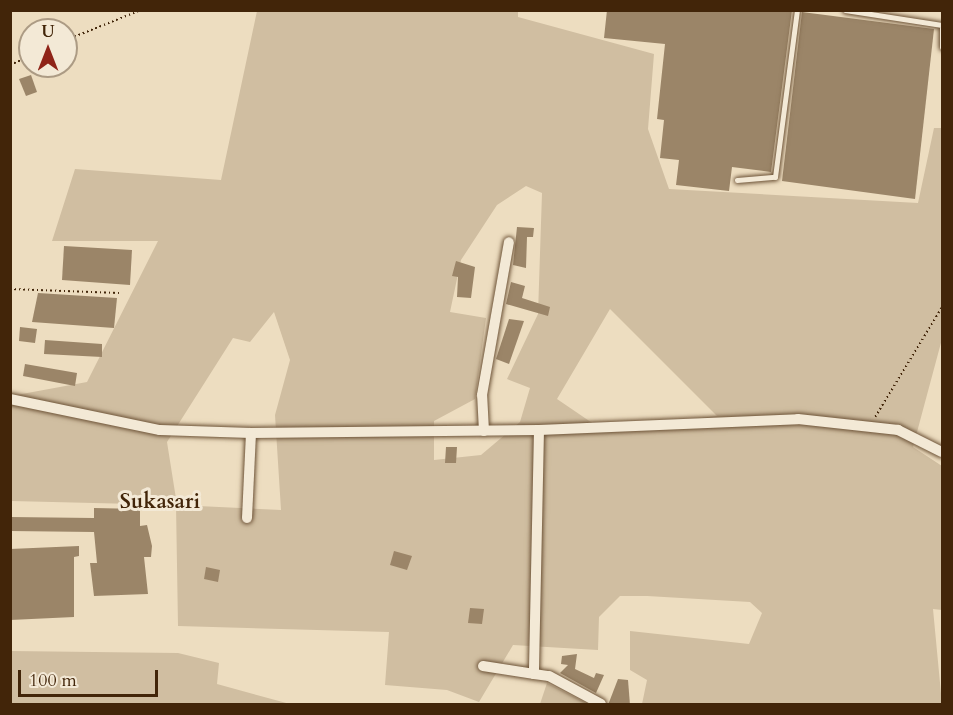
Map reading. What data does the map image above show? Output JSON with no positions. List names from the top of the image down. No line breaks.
{"districts":["Sukasari"],"scale_bar":"100 m","north":"top"}
